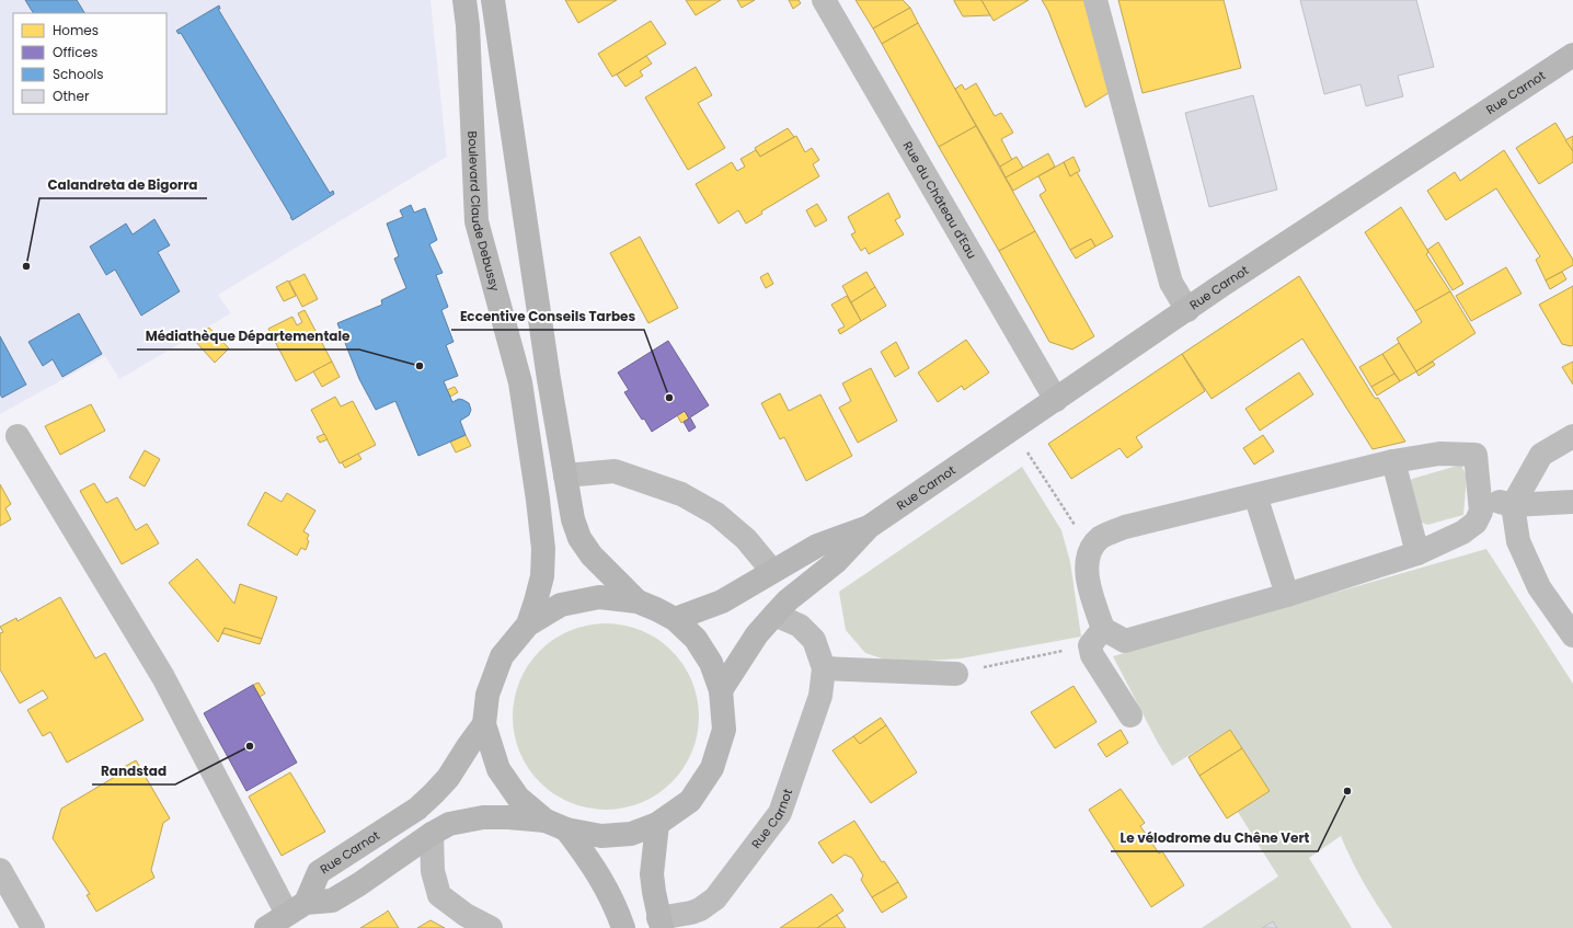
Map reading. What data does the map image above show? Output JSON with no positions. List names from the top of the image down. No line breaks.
{"streets":{"main road":["Rue Carnot","Boulevard Claude Debussy"],"street":["Rue du Château d'Eau"]},"crossings":[["Rue Carnot","Rue du Château d'Eau"]],"places":["Calandreta de Bigorra","Médiathèque Départementale","Eccentive Conseils Tarbes","Randstad","Le vélodrome du Chêne Vert"],"legend":["Homes","Offices","Schools","Other"]}
